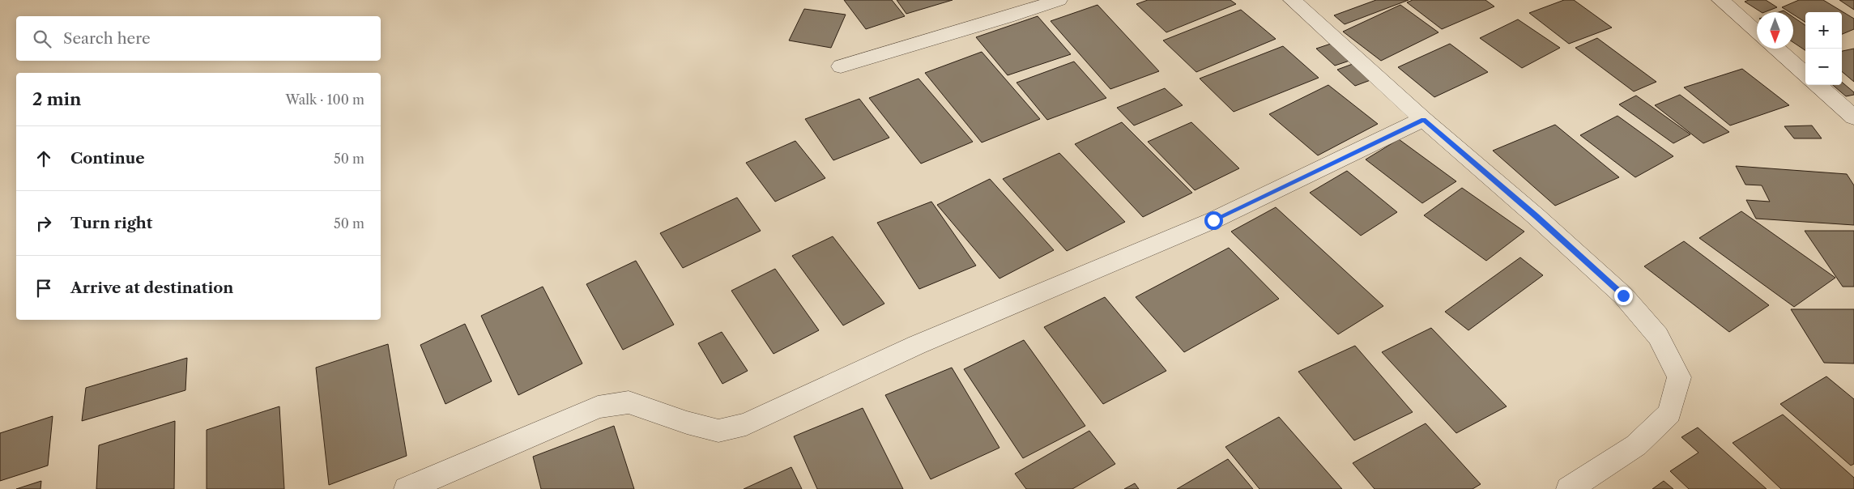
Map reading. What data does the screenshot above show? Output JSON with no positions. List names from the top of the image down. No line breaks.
{"north":"bottom","page":{"map_buttons":["+","−"],"search":"Search here","heading":["2 min","Walk · 100 m"],"list":[["Continue","50 m"],["Turn right","50 m"],"Arrive at destination"]}}
